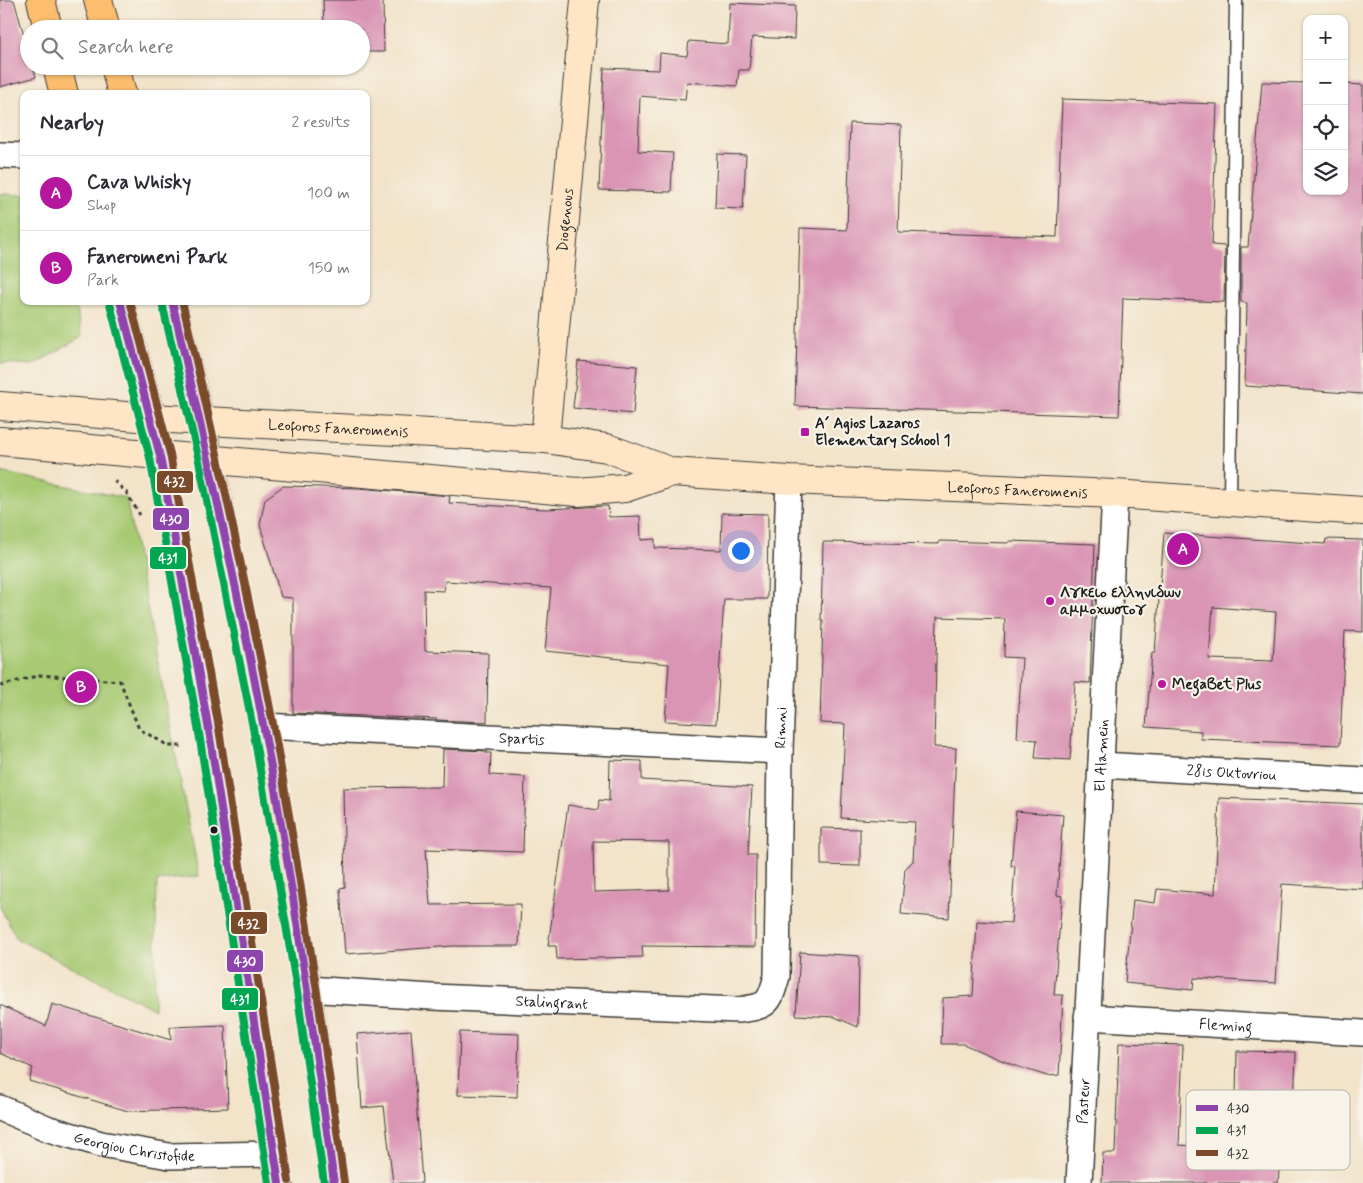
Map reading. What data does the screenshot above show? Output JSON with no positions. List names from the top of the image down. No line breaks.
{"streets":{"street":["Diogenous","Leoforos Faneromenis","Rimni","Spartis","El Alamein","28is Oktovriou","Stalingrant","Fleming","Pasteur","Georgiou Christofide"]},"crossings":[["Diogenous","Leoforos Faneromenis"],["Leoforos Faneromenis","Rimni"],["Leoforos Faneromenis","El Alamein"],["Rimni","Spartis"],["Rimni","Stalingrant"],["El Alamein","28is Oktovriou"],["El Alamein","Fleming"],["El Alamein","Pasteur"],["Fleming","Pasteur"]],"places":{"transit":["A´ Agios Lazaros Elementary School 1"],"other":["Λγκειο ελληνιδων αμμοχωστογ","MegaBet Plus"]},"lines":["transit line 430","transit line 431","transit line 432"],"legend":["430","431","432"],"page":{"map_buttons":["+","−"],"search":"Search here","heading":["Nearby","2 results"],"list":[{"mark":"A","name":"Cava Whisky","note":"Shop","value":"100 m"},{"mark":"B","name":"Faneromeni Park","note":"Park","value":"150 m"}],"pins":["A","B"]}}
